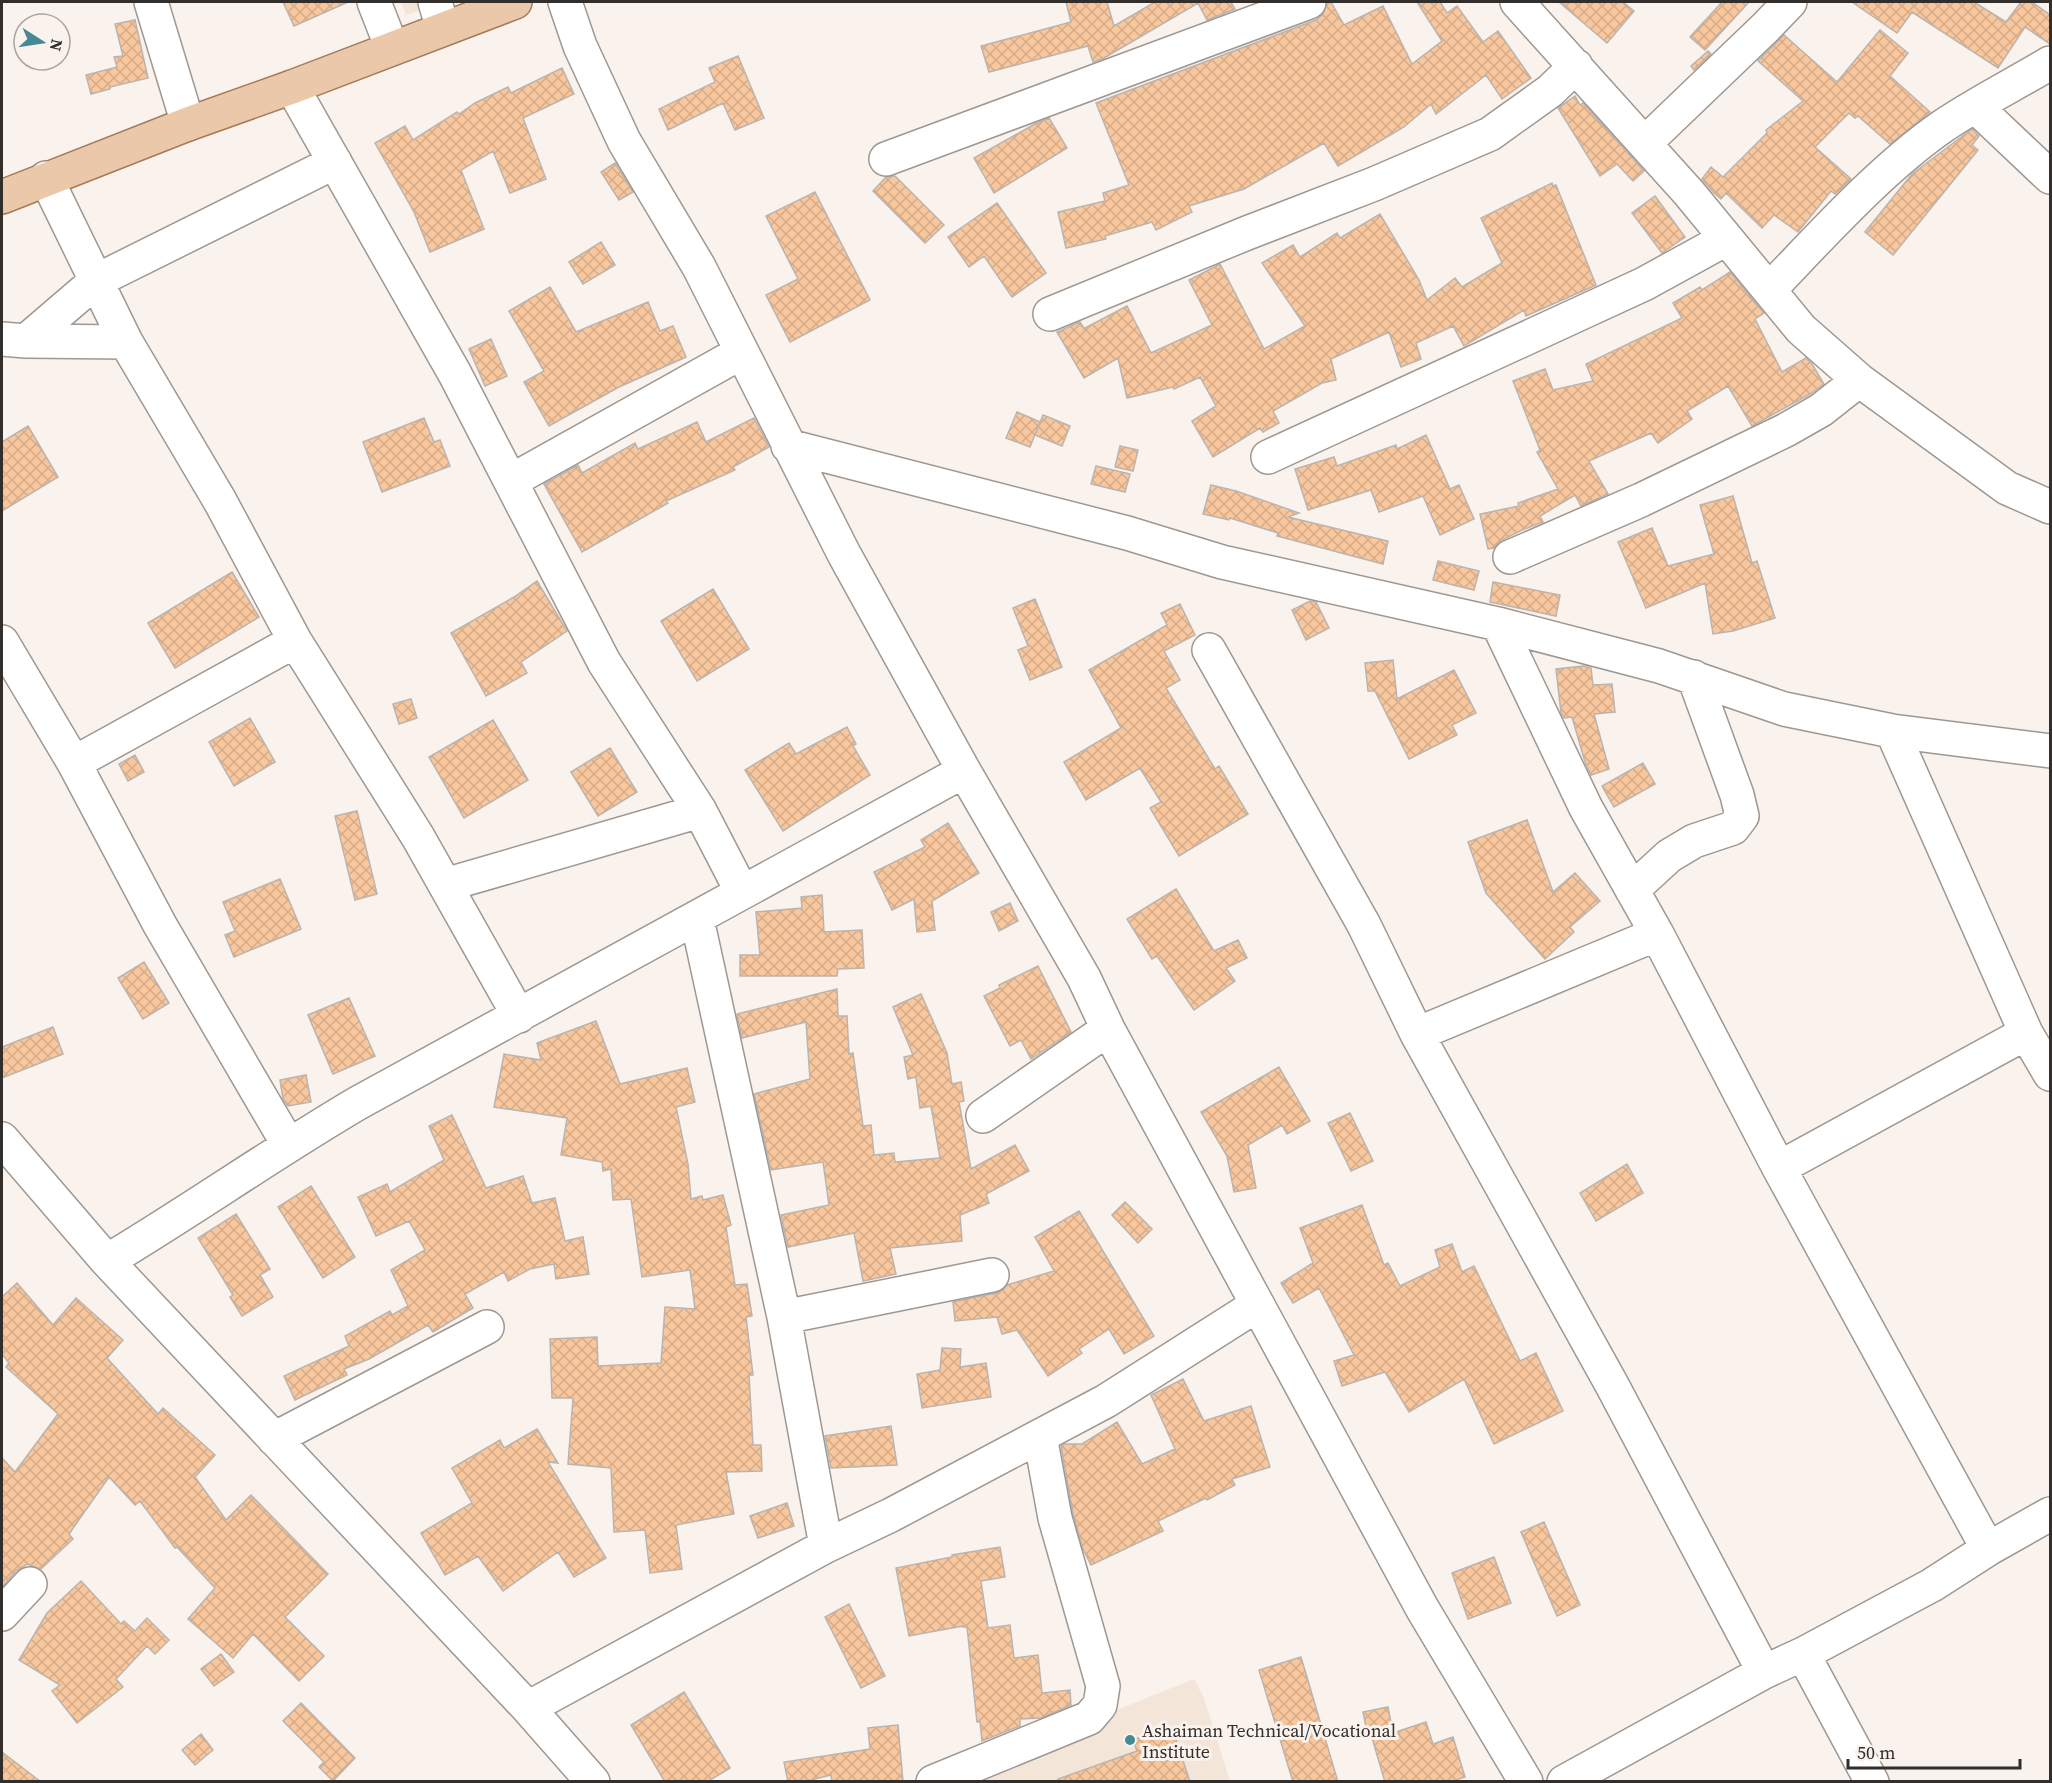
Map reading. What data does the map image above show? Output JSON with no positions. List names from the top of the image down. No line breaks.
{"places":["Ashaiman Technical/Vocational Institute"],"scale_bar":"50 m","north":"right"}
